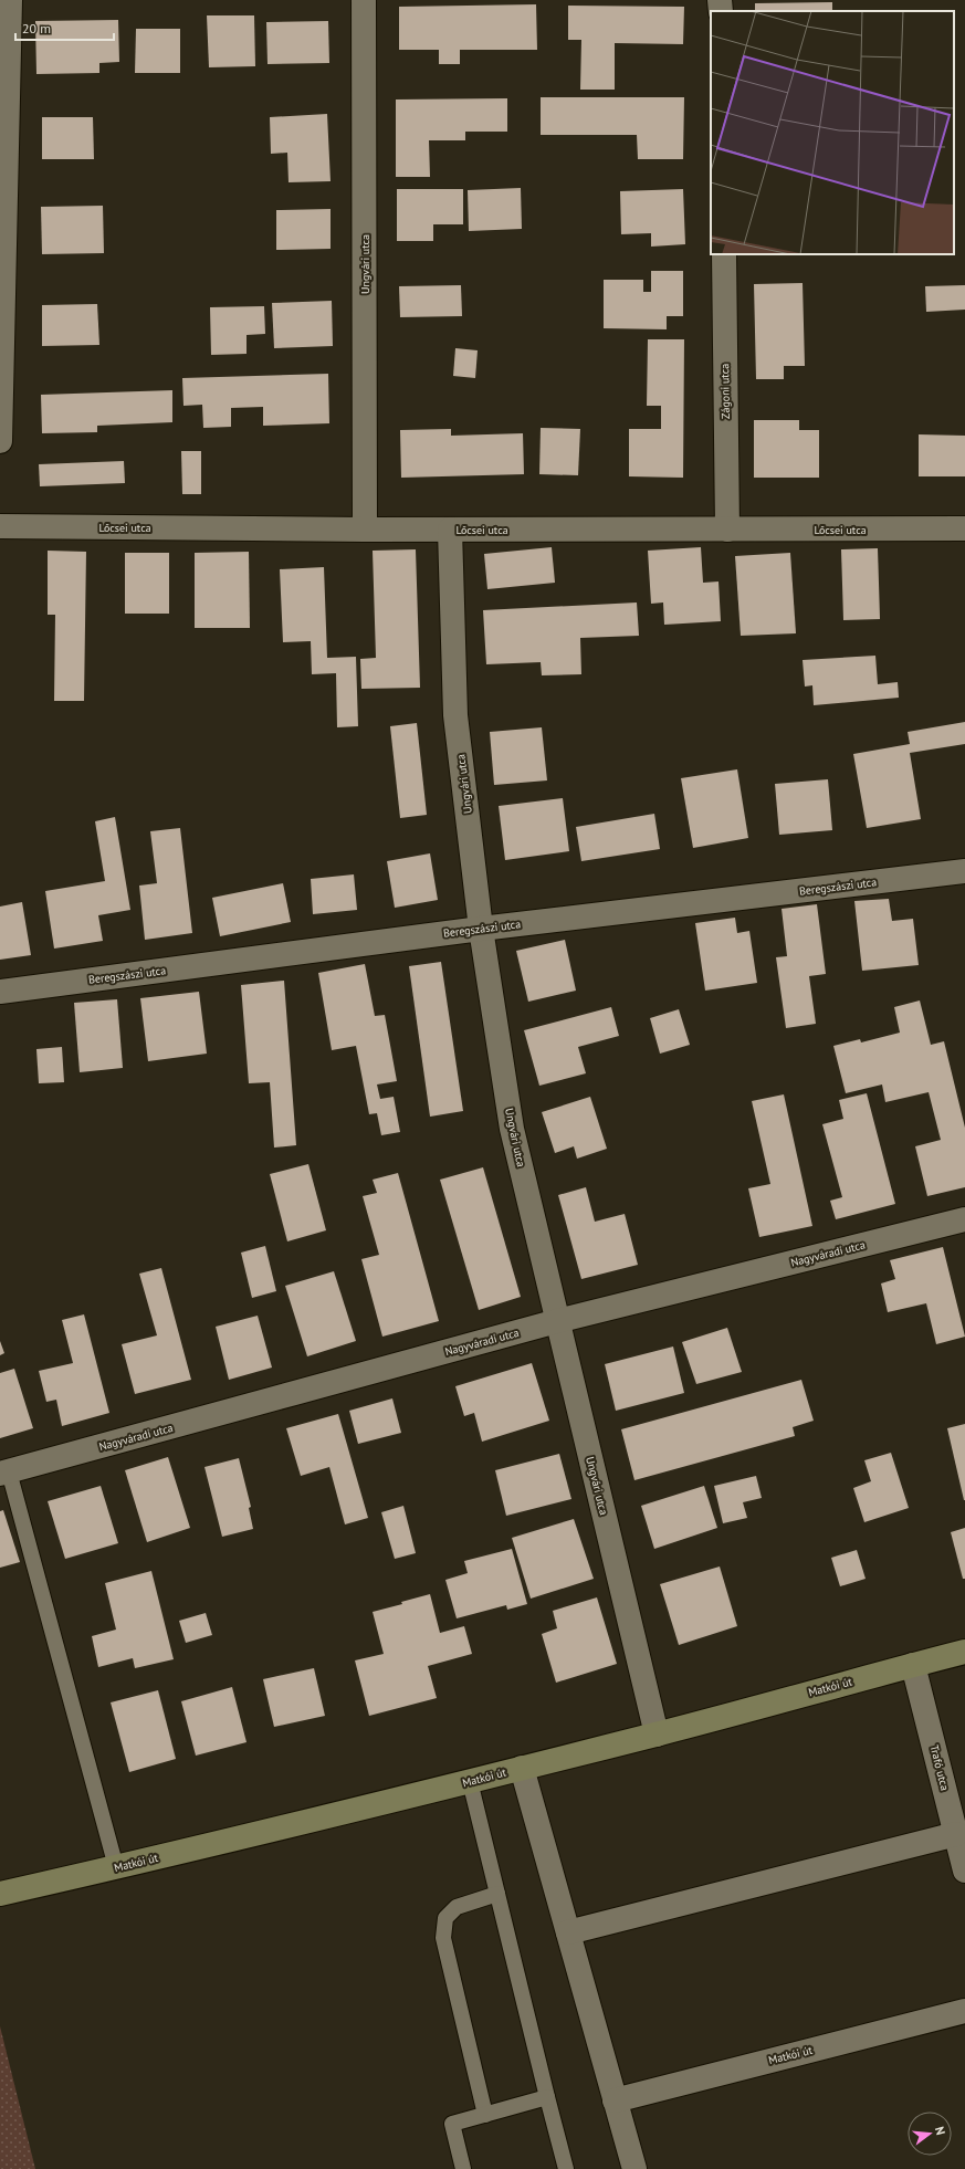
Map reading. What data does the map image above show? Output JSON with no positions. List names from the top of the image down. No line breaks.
{"streets":{"street":["Ungvári utca","Zágoni utca","Lőcsei utca","Beregszászi utca","Nagyváradi utca","Matkói út","Trafó utca"]},"crossings":[["Ungvári utca","Lőcsei utca"],["Ungvári utca","Beregszászi utca"],["Ungvári utca","Nagyváradi utca"],["Ungvári utca","Matkói út"],["Zágoni utca","Lőcsei utca"],["Matkói út","Trafó utca"]],"scale_bar":"20 m","north":"right"}
